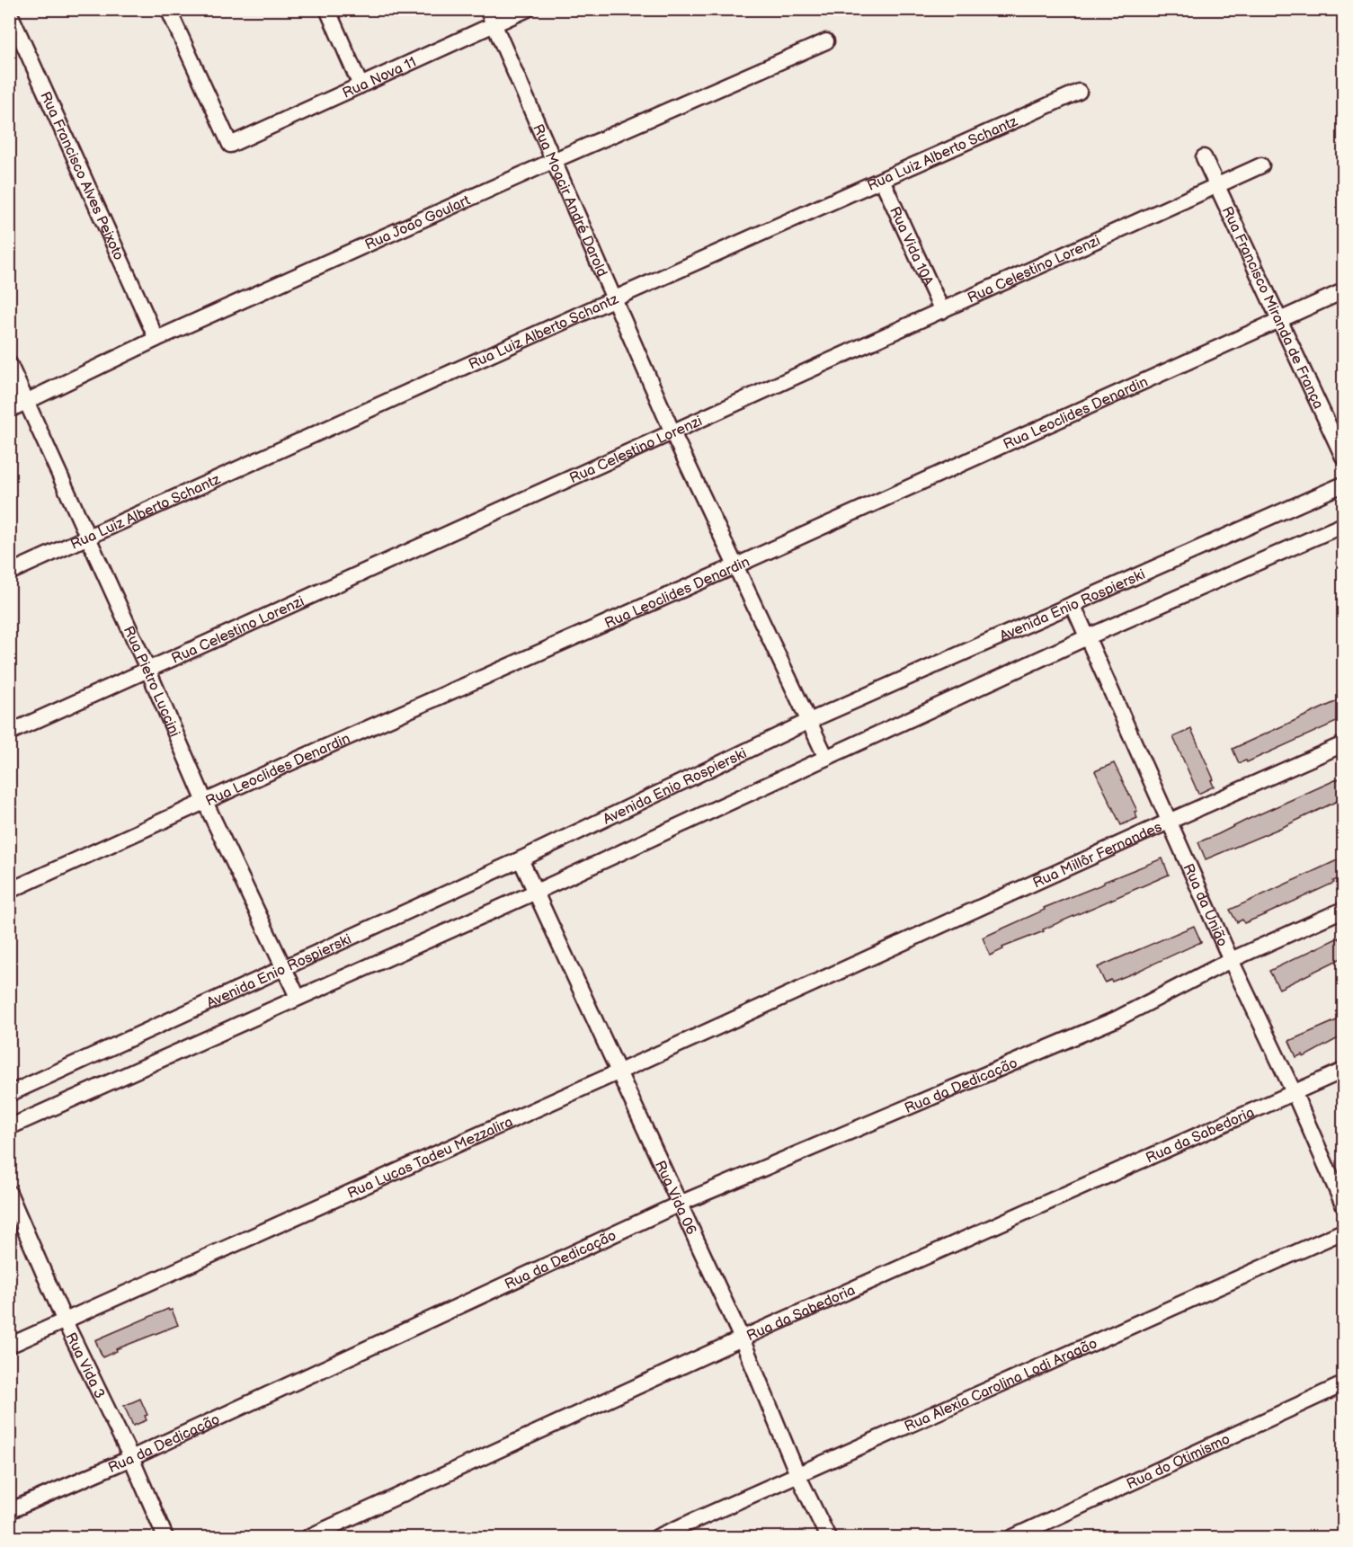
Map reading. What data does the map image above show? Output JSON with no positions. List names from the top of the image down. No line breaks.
{"streets":{"street":["Rua Nova 11","Rua Luiz Alberto Schantz","Rua Francisco Alves Peixoto","Rua Moacir André Darold","Rua João Goulart","Rua Vida 10A","Rua Celestino Lorenzi","Rua Francisco Miranda de França","Rua Leoclides Denardin","Avenida Enio Rospierski","Rua Pietro Luccini","Rua Millôr Fernandes","Rua da União","Rua da Dedicação","Rua da Sabedoria","Rua Lucas Tadeu Mezzalira","Rua Vida 06","Rua Vida 3","Rua Alexia Carolina Lodi Aragão","Rua do Otimismo"]},"crossings":[["Rua Nova 11","Rua Moacir André Darold"],["Rua Luiz Alberto Schantz","Rua Moacir André Darold"],["Rua Luiz Alberto Schantz","Rua Vida 10A"],["Rua Luiz Alberto Schantz","Rua Pietro Luccini"],["Rua Francisco Alves Peixoto","Rua João Goulart"],["Rua Moacir André Darold","Rua João Goulart"],["Rua Moacir André Darold","Rua Celestino Lorenzi"],["Rua Moacir André Darold","Rua Leoclides Denardin"],["Rua Moacir André Darold","Avenida Enio Rospierski"],["Rua João Goulart","Rua Pietro Luccini"],["Rua Vida 10A","Rua Celestino Lorenzi"],["Rua Celestino Lorenzi","Rua Francisco Miranda de França"],["Rua Celestino Lorenzi","Rua Pietro Luccini"],["Rua Francisco Miranda de França","Rua Leoclides Denardin"],["Rua Leoclides Denardin","Rua Pietro Luccini"],["Avenida Enio Rospierski","Rua Pietro Luccini"],["Avenida Enio Rospierski","Rua da União"],["Avenida Enio Rospierski","Rua Vida 06"],["Rua Millôr Fernandes","Rua da União"],["Rua Millôr Fernandes","Rua Lucas Tadeu Mezzalira"],["Rua da União","Rua da Dedicação"],["Rua da União","Rua da Sabedoria"],["Rua da Dedicação","Rua Vida 06"],["Rua da Dedicação","Rua Vida 3"],["Rua da Sabedoria","Rua Vida 06"],["Rua Lucas Tadeu Mezzalira","Rua Vida 06"],["Rua Lucas Tadeu Mezzalira","Rua Vida 3"],["Rua Vida 06","Rua Alexia Carolina Lodi Aragão"]]}
